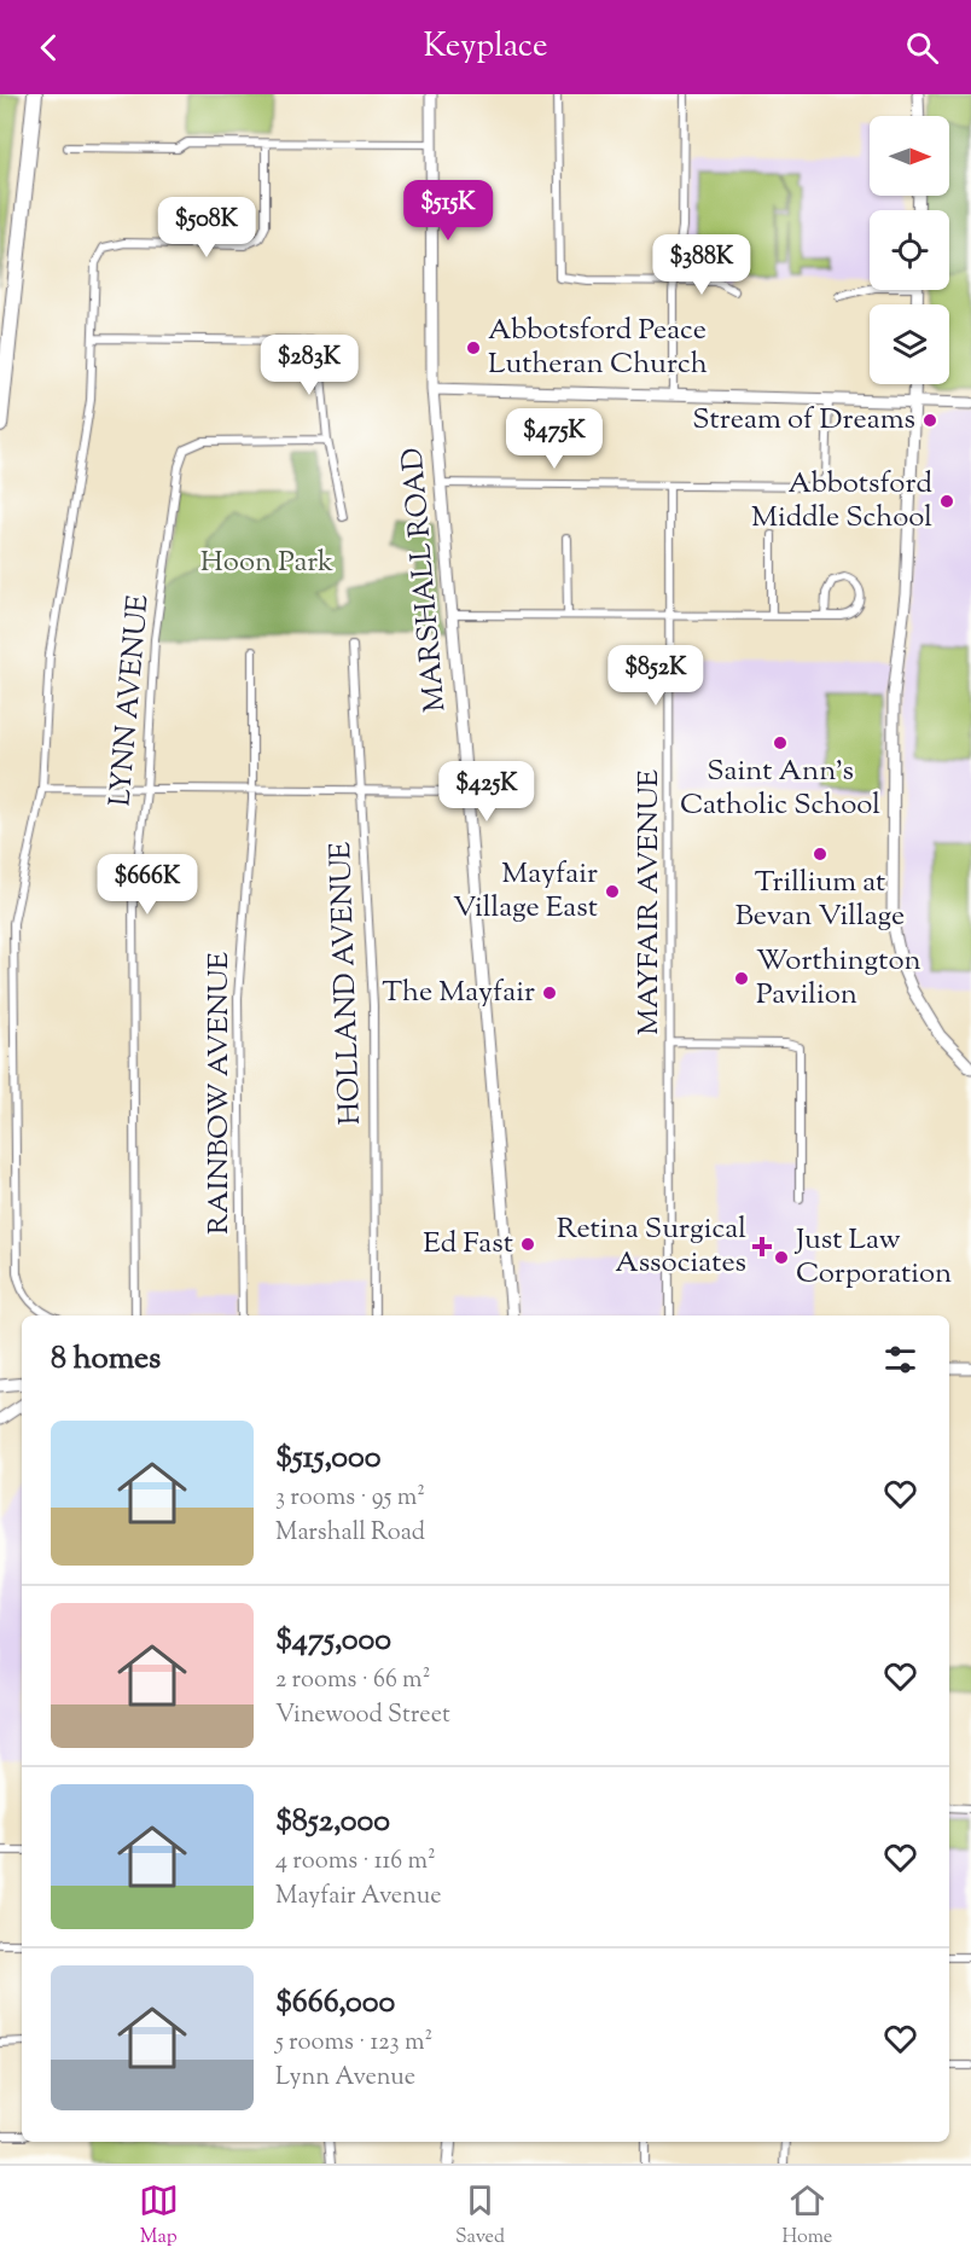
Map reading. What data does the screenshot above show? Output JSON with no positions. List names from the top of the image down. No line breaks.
{"streets":{"main road":["MARSHALL ROAD"],"street":["LYNN AVENUE","MAYFAIR AVENUE","HOLLAND AVENUE","RAINBOW AVENUE"]},"parks":["Hoon Park"],"places":{"other":["Abbotsford Peace Lutheran Church","Stream of Dreams","Abbotsford Middle School","Saint Ann's Catholic School","Trillium at Bevan Village","Mayfair Village East","Worthington Pavilion","The Mayfair","Ed Fast","Just Law Corporation"],"health":["Retina Surgical Associates"]},"north":"right","page":{"header":"Keyplace","price":["$515K","$508K","$388K","$283K","$475K","$852K","$425K","$666K"],"heading":"8 homes","list":[{"name":"$515,000","note":"3 rooms · 95 m² · Marshall Road"},{"name":"$475,000","note":"2 rooms · 66 m² · Vinewood Street"},{"name":"$852,000","note":"4 rooms · 116 m² · Mayfair Avenue"},{"name":"$666,000","note":"5 rooms · 123 m² · Lynn Avenue"}],"tabs":["Map","Saved","Home"]}}
